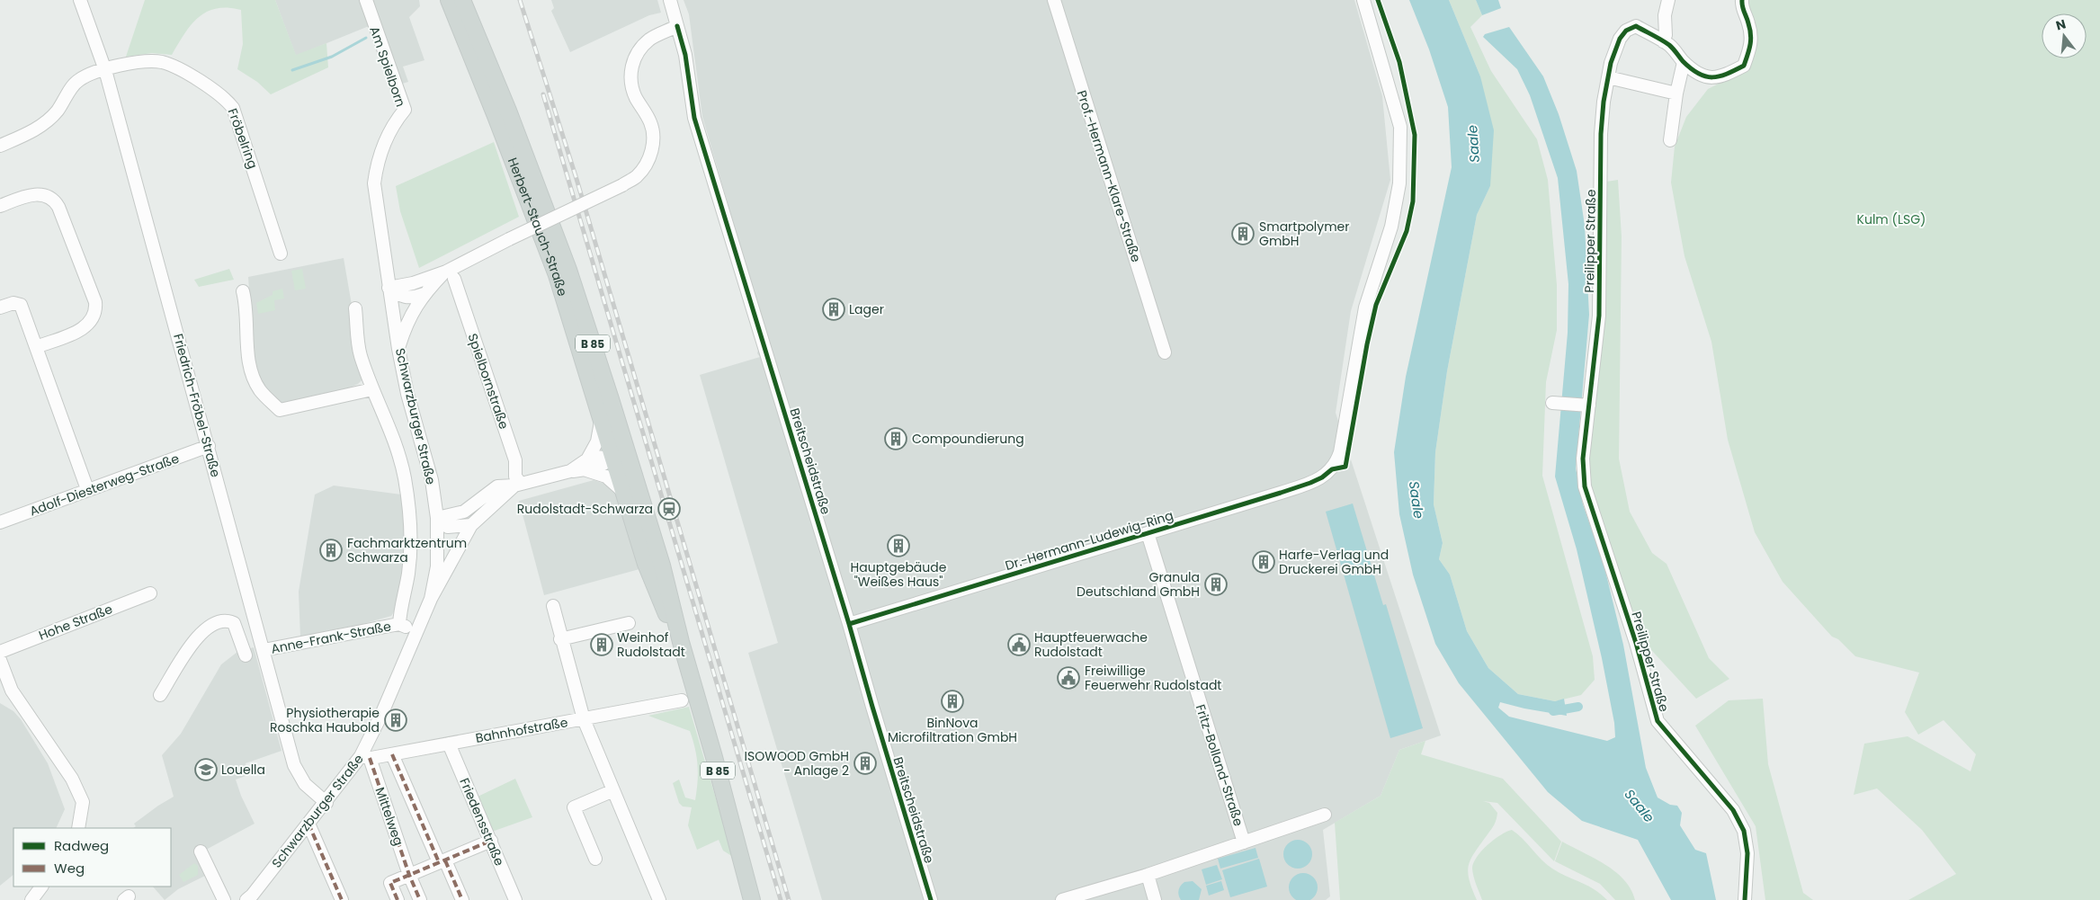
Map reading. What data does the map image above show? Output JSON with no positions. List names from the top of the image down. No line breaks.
{"streets":{"main road":["Herbert-Stauch-Straße","B 85"],"street":["Am Spielborn","Fröbelring","Prof.-Hermann-Klare-Straße","Preilipper Straße","Spielbornstraße","Friedrich-Fröbel-Straße","Schwarzburger Straße","Breitscheidstraße","Adolf-Diesterweg-Straße","Dr.-Hermann-Ludewig-Ring","Hohe Straße","Anne-Frank-Straße","Bahnhofstraße","Fritz-Bolland-Straße","Mittelweg","Friedensstraße"]},"crossings":[["Am Spielborn","Schwarzburger Straße"],["Fröbelring","Friedrich-Fröbel-Straße"],["Herbert-Stauch-Straße","B 85"],["Spielbornstraße","Schwarzburger Straße"],["Friedrich-Fröbel-Straße","Schwarzburger Straße"],["Friedrich-Fröbel-Straße","Adolf-Diesterweg-Straße"],["Friedrich-Fröbel-Straße","Anne-Frank-Straße"],["Schwarzburger Straße","Anne-Frank-Straße"],["Schwarzburger Straße","Bahnhofstraße"],["Schwarzburger Straße","Mittelweg"],["Breitscheidstraße","Dr.-Hermann-Ludewig-Ring"],["Dr.-Hermann-Ludewig-Ring","Fritz-Bolland-Straße"],["Bahnhofstraße","Mittelweg"],["Bahnhofstraße","Friedensstraße"]],"water":["Saale"],"parks":["Kulm (LSG)"],"places":{"building":["Smartpolymer GmbH","Lager","Compoundierung","Hauptgebäude \"Weißes Haus\"","Fachmarktzentrum Schwarza","Harfe-Verlag und Druckerei GmbH","Granula Deutschland GmbH","Weinhof Rudolstadt","BinNova Microfiltration GmbH","Physiotherapie Roschka Haubold","ISOWOOD GmbH - Anlage 2"],"station":["Rudolstadt-Schwarza"],"public building":["Hauptfeuerwache Rudolstadt","Freiwillige Feuerwehr Rudolstadt"],"school or university":["Louella"]},"legend":["Radweg","Weg"],"north":"top"}
